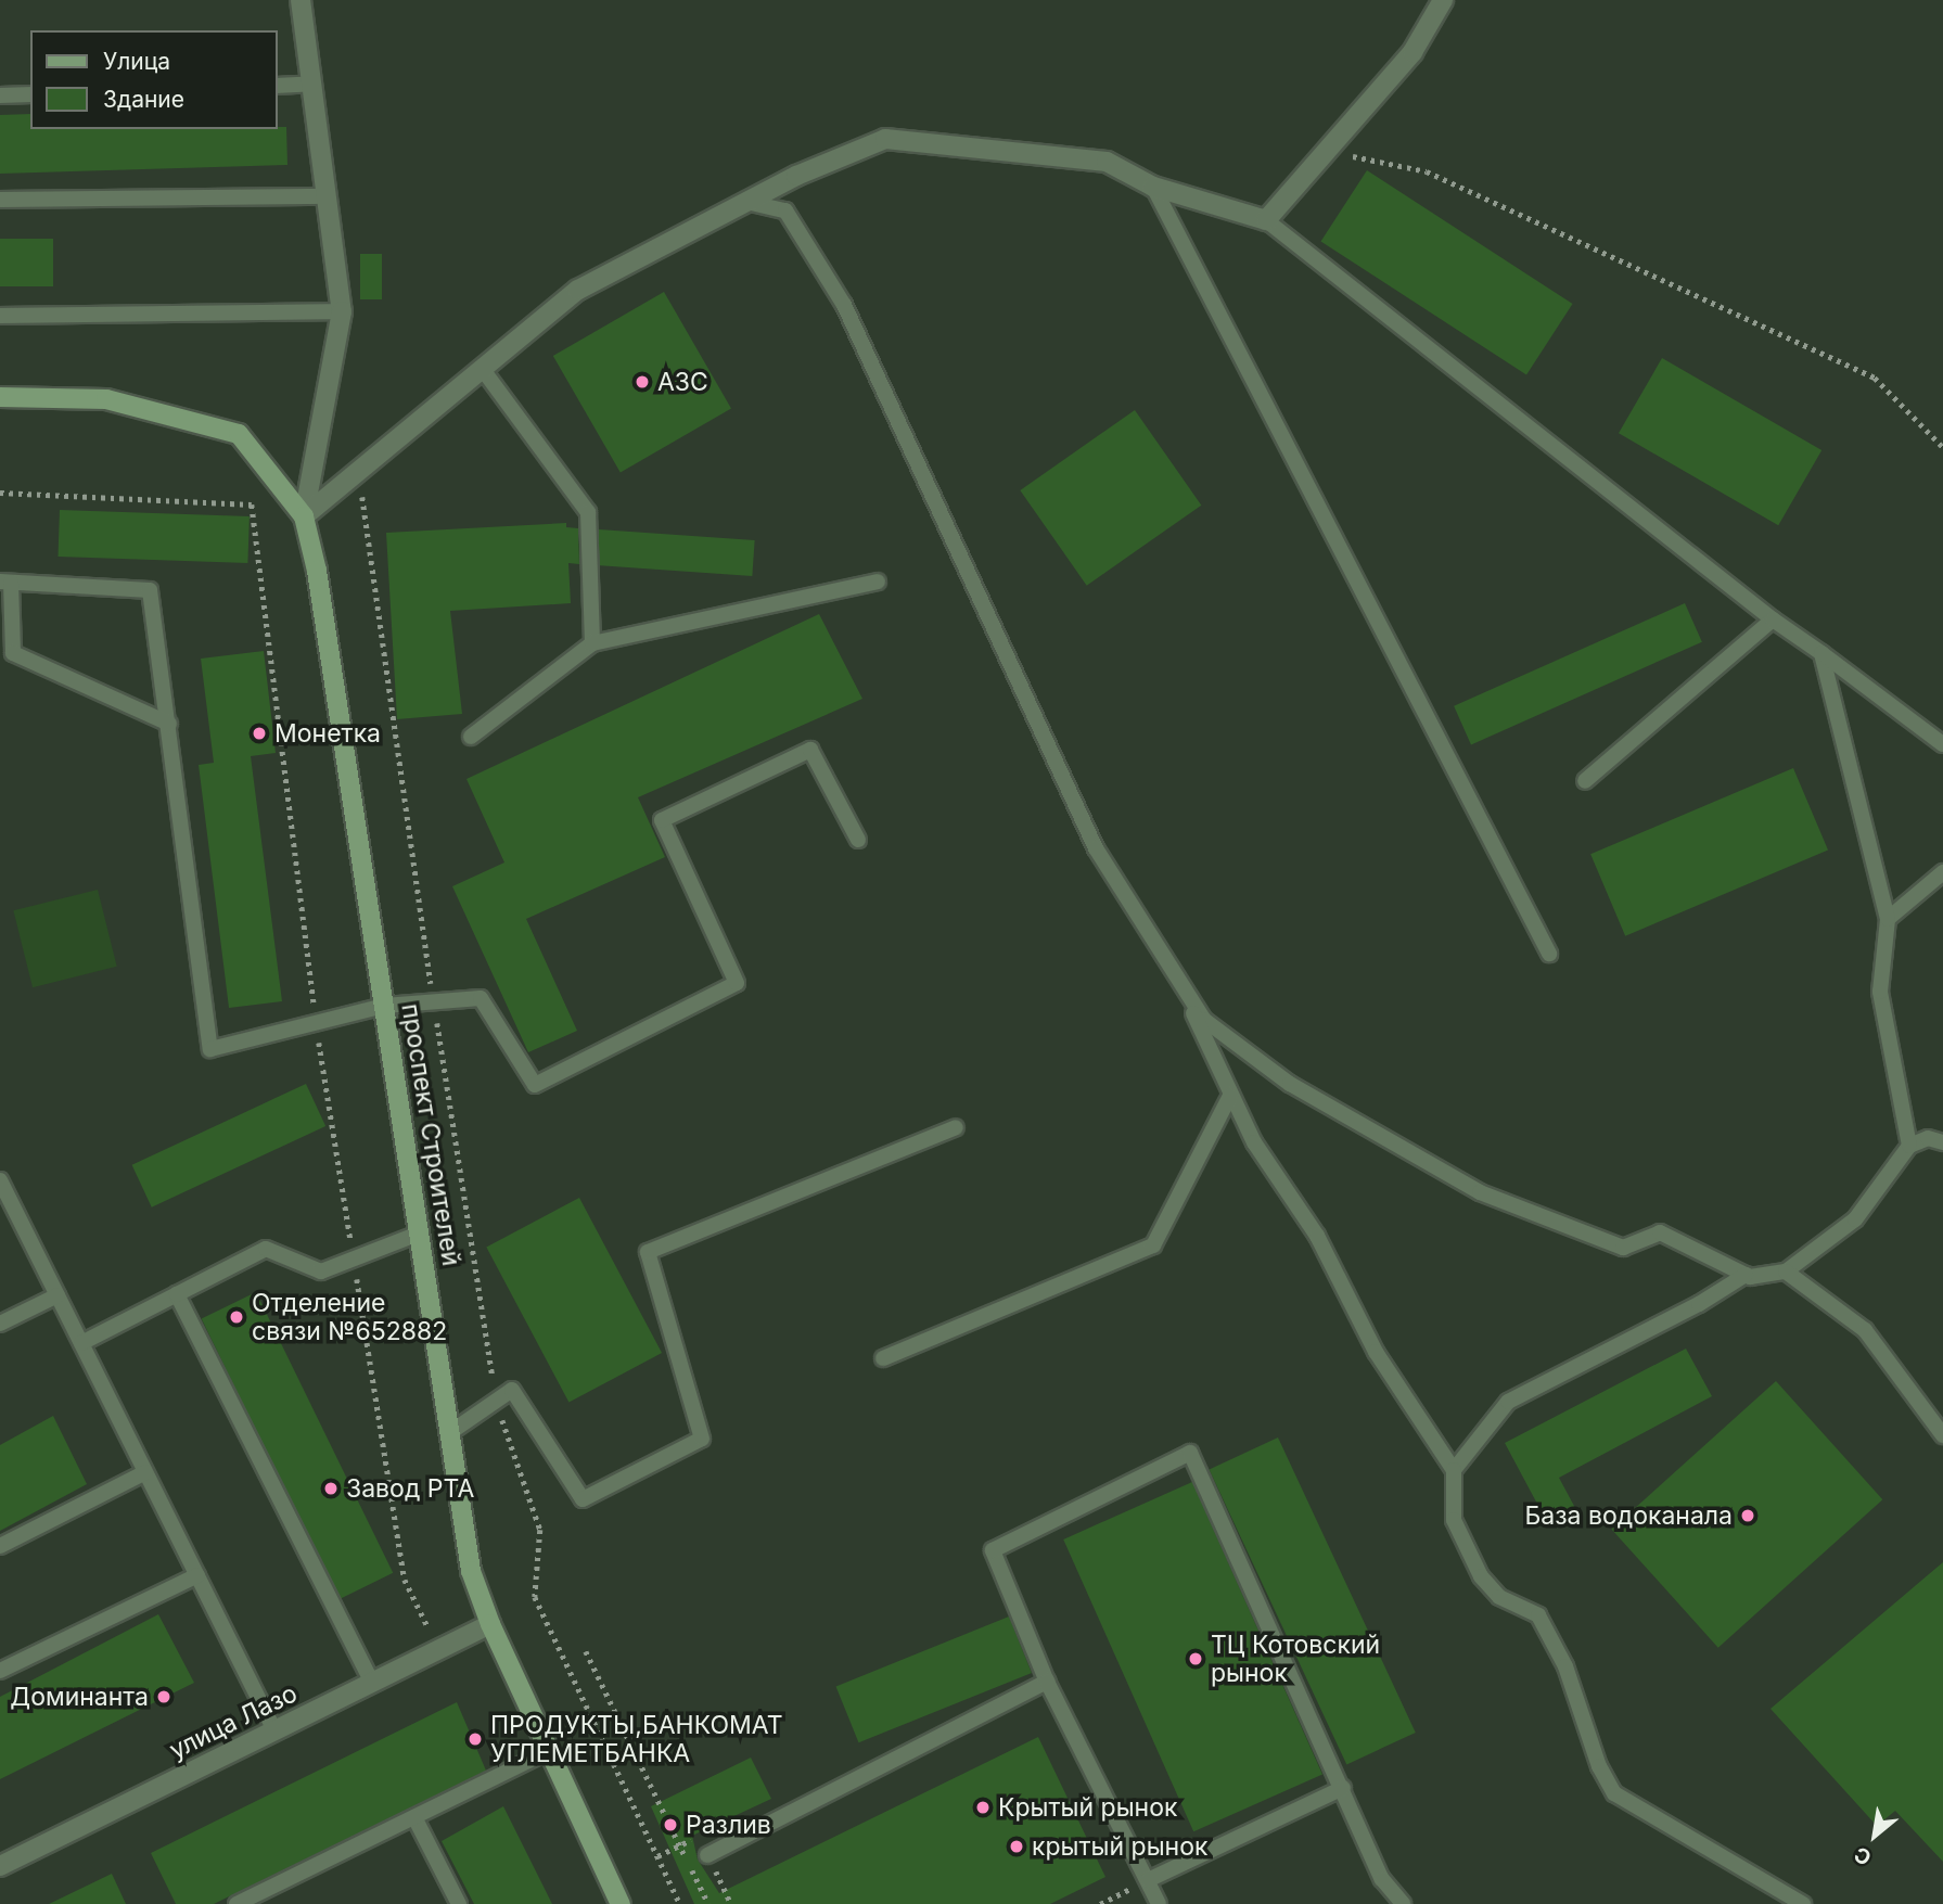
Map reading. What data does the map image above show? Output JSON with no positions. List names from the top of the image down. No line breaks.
{"streets":{"main road":["проспект Строителей"],"street":["улица Лазо"]},"crossings":[["проспект Строителей","улица Лазо"]],"places":["АЗС","Монетка","Отделение связи №652882","Завод РТА","База водоканала","ТЦ Котовский рынок","Доминанта","ПРОДУКТЫ,БАНКОМАТ УГЛЕМЕТБАНКА","Крытый рынок","Разлив","крытый рынок"],"legend":["Улица","Здание"],"north":"bottom left"}
